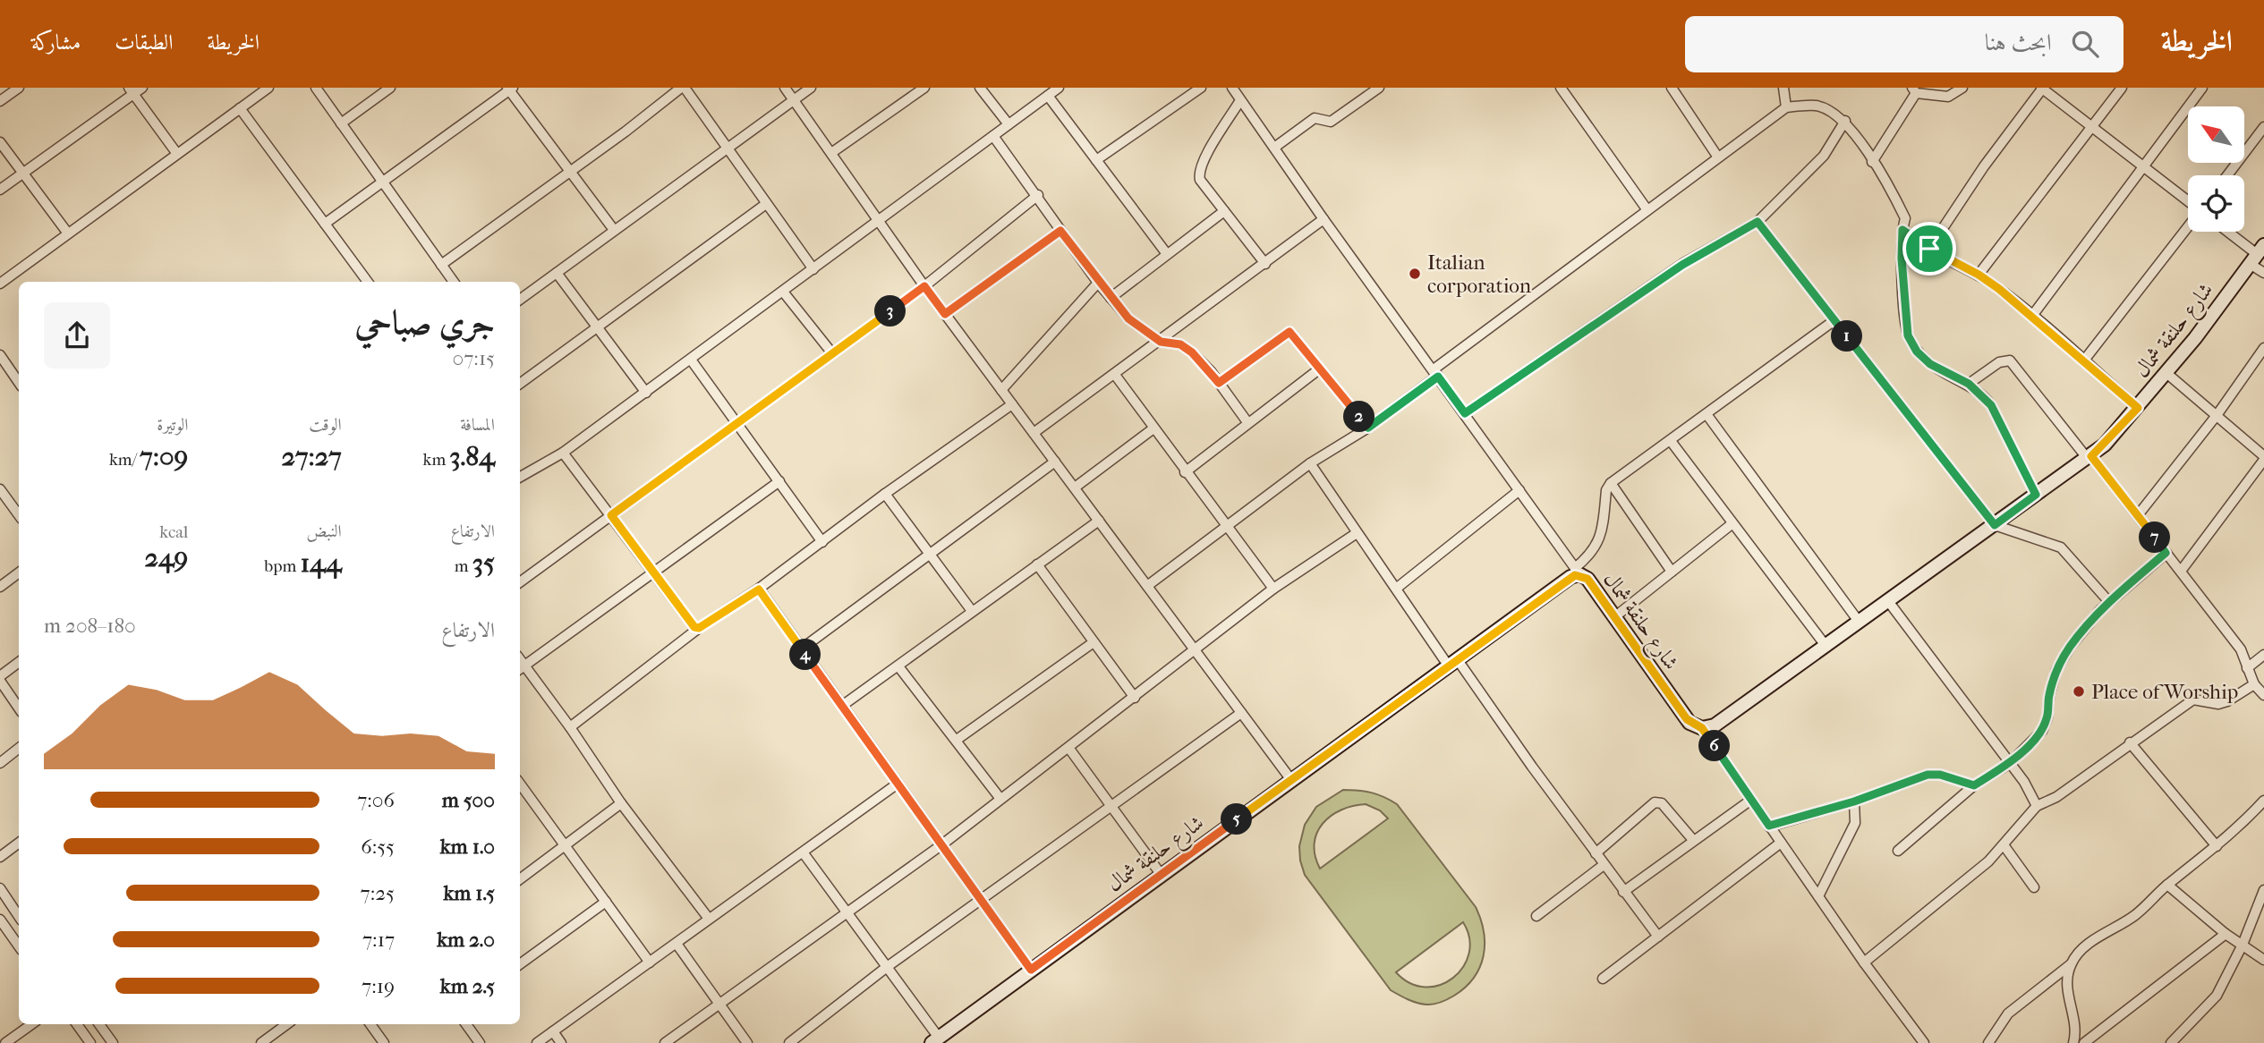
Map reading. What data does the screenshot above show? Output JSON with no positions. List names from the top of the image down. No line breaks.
{"streets":{"street":["شارع حلنقة شمال"]},"places":["Italian corporation","Place of Worship"],"north":"top left","page":{"header":"الخريطة","search":"ابحث هنا","nav":["الخريطة","الطبقات","مشاركة"],"heading":["جري صباحي","07:15"],"pins":["3","1","2","7","4","6","5"],"stats":[["المسافة","3.84 km"],["الوقت","27:27"],["الوتيرة","7:09 /km"],["الارتفاع","35 m"],["النبض","144 bpm"],["kcal","249"]],"chart":["الارتفاع","180–208 m"],"list":[{"name":"500 m","note":"7:06"},{"name":"1.0 km","note":"6:55"},{"name":"1.5 km","note":"7:25"},{"name":"2.0 km","note":"7:17"},{"name":"2.5 km","note":"7:19"}]}}
